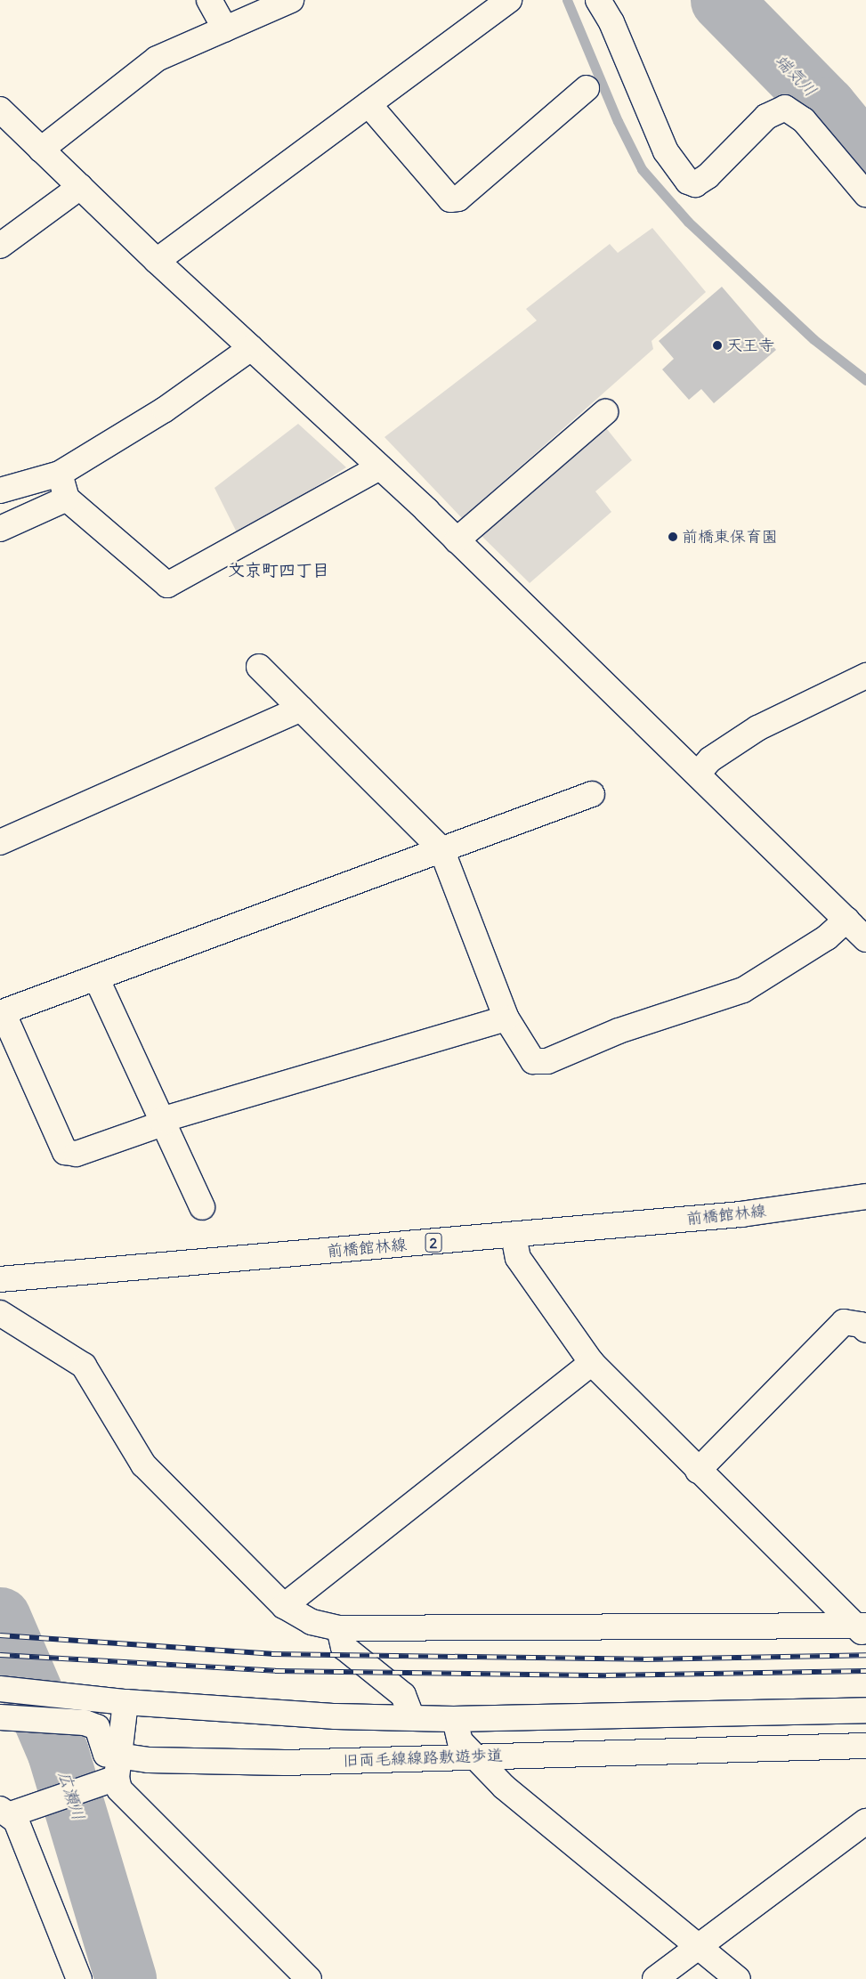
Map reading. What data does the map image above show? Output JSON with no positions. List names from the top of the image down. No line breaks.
{"streets":{"street":["前橋館林線","2","旧両毛線線路敷遊歩道"]},"districts":["文京町四丁目"],"water":["端気川","広瀬川"],"places":["天王寺","前橋東保育園"]}
